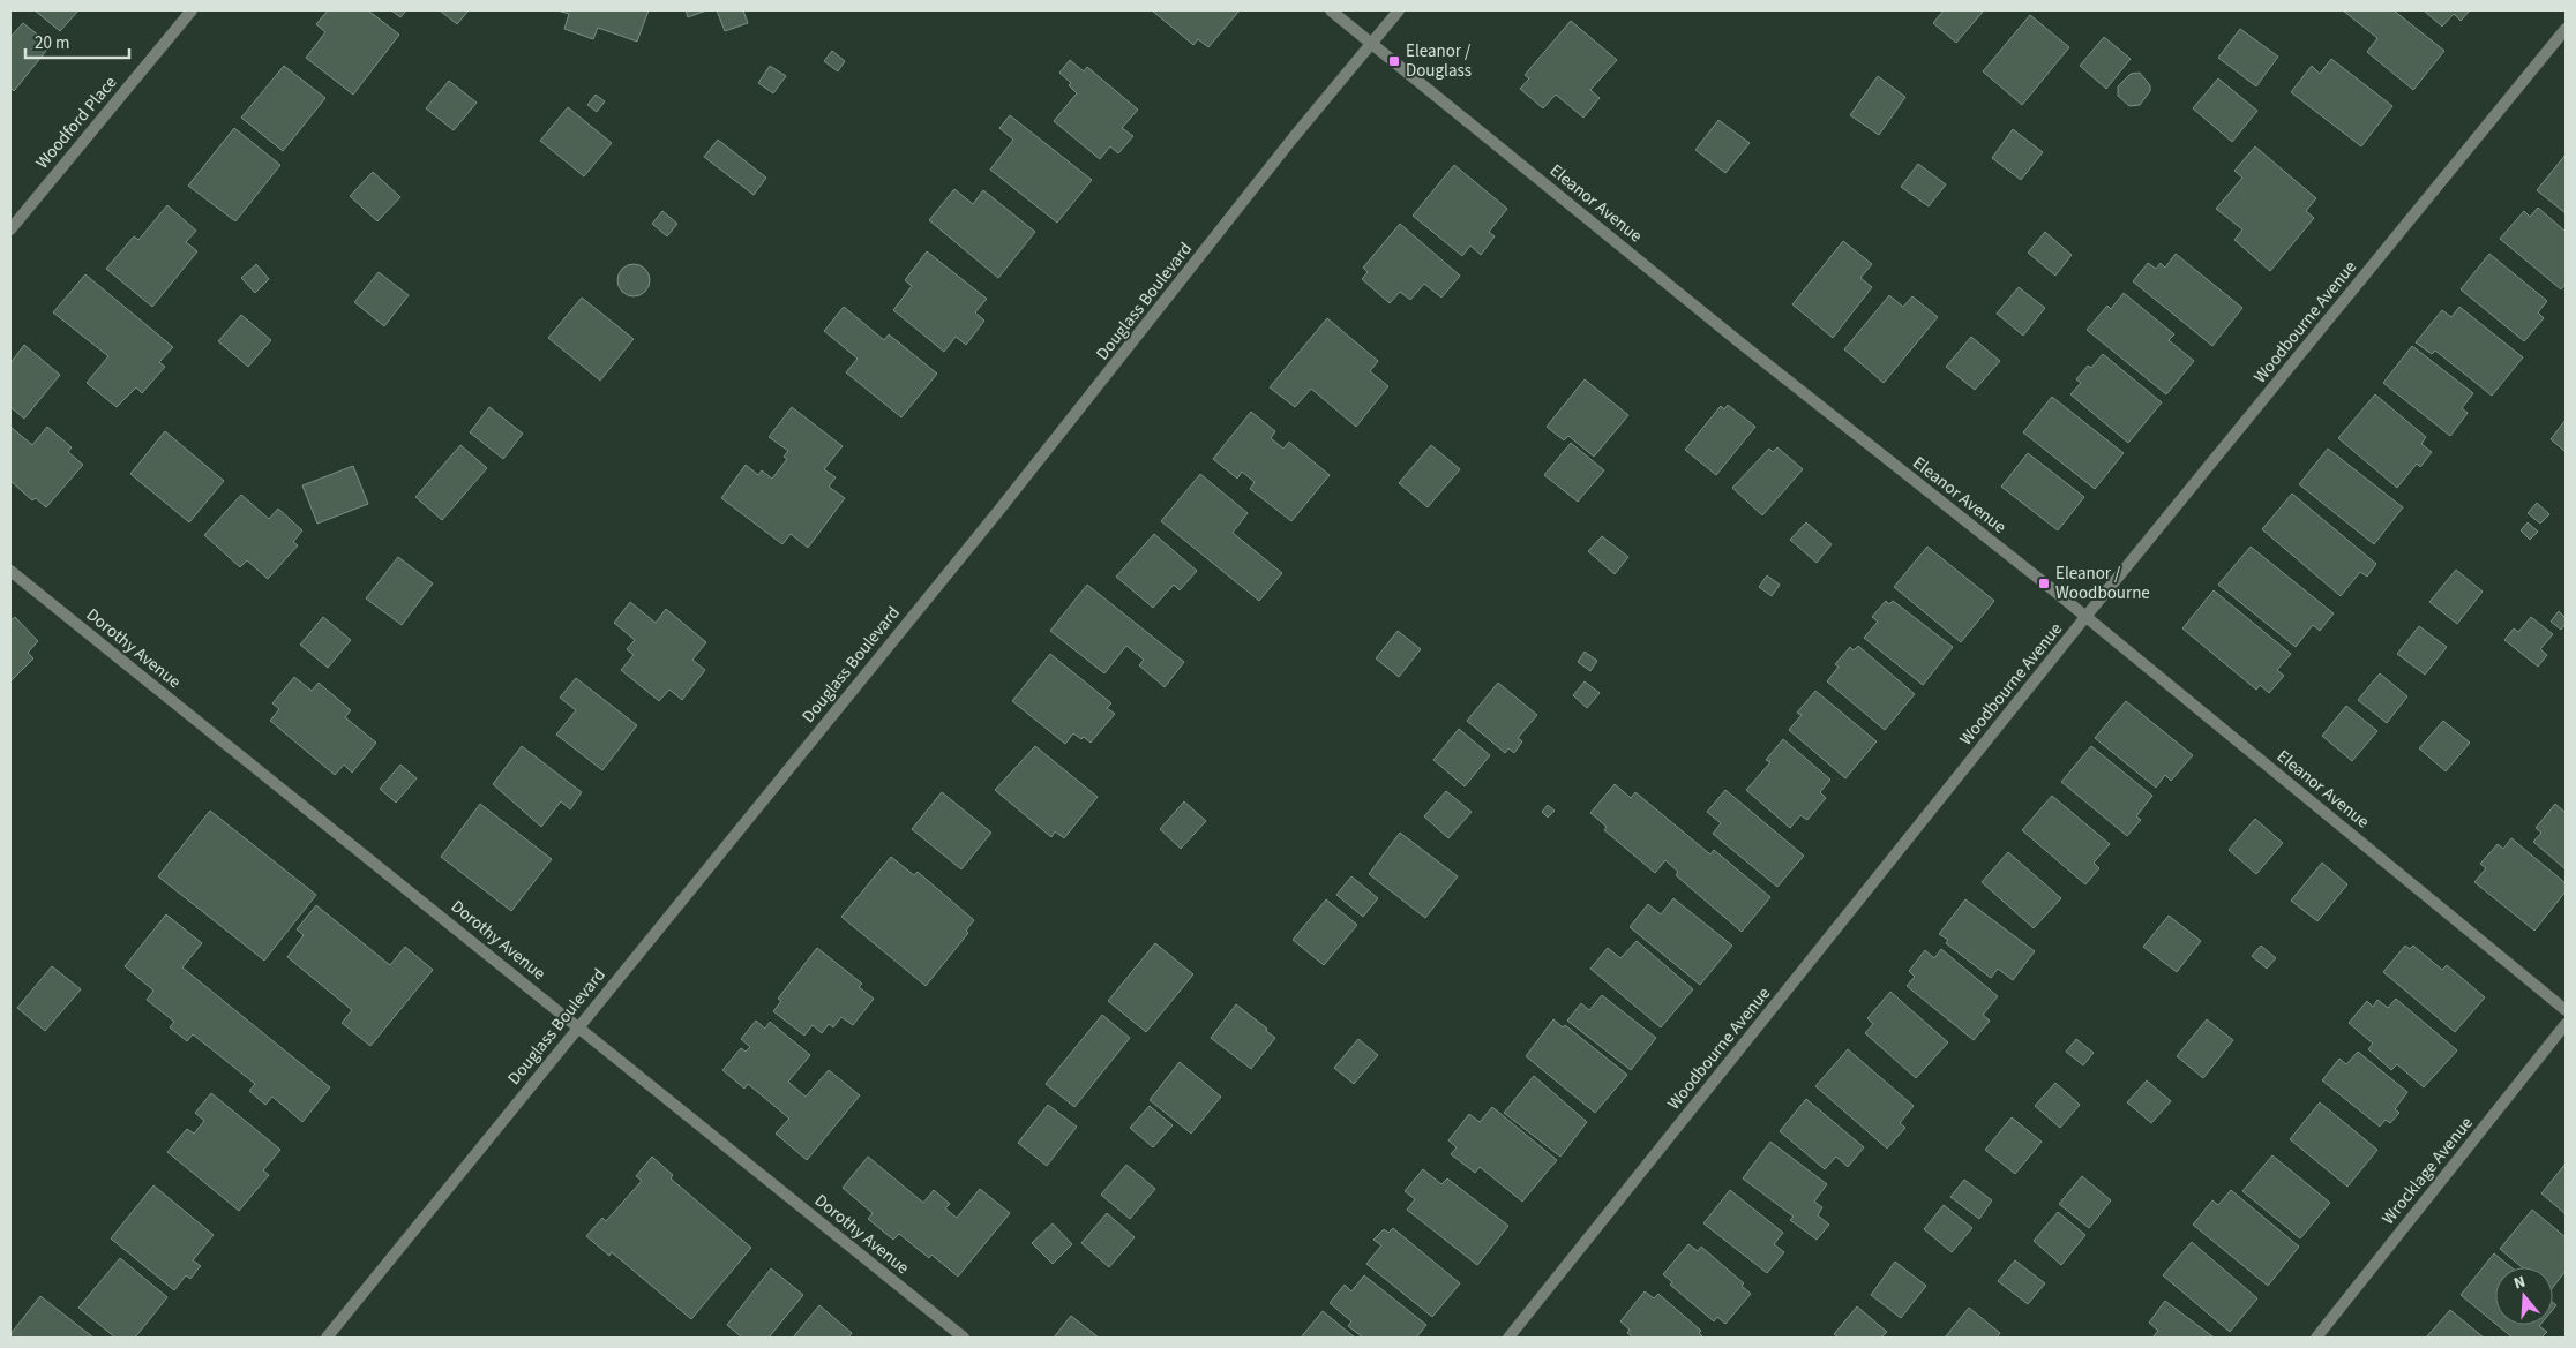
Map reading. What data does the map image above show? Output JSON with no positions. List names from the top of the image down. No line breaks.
{"streets":{"street":["Woodford Place","Eleanor Avenue","Douglass Boulevard","Woodbourne Avenue","Dorothy Avenue","Wrocklage Avenue"]},"crossings":[["Eleanor Avenue","Douglass Boulevard"],["Eleanor Avenue","Woodbourne Avenue"],["Douglass Boulevard","Dorothy Avenue"]],"places":{"transit":["Eleanor / Douglass","Eleanor / Woodbourne"]},"scale_bar":"20 m","north":"top"}
